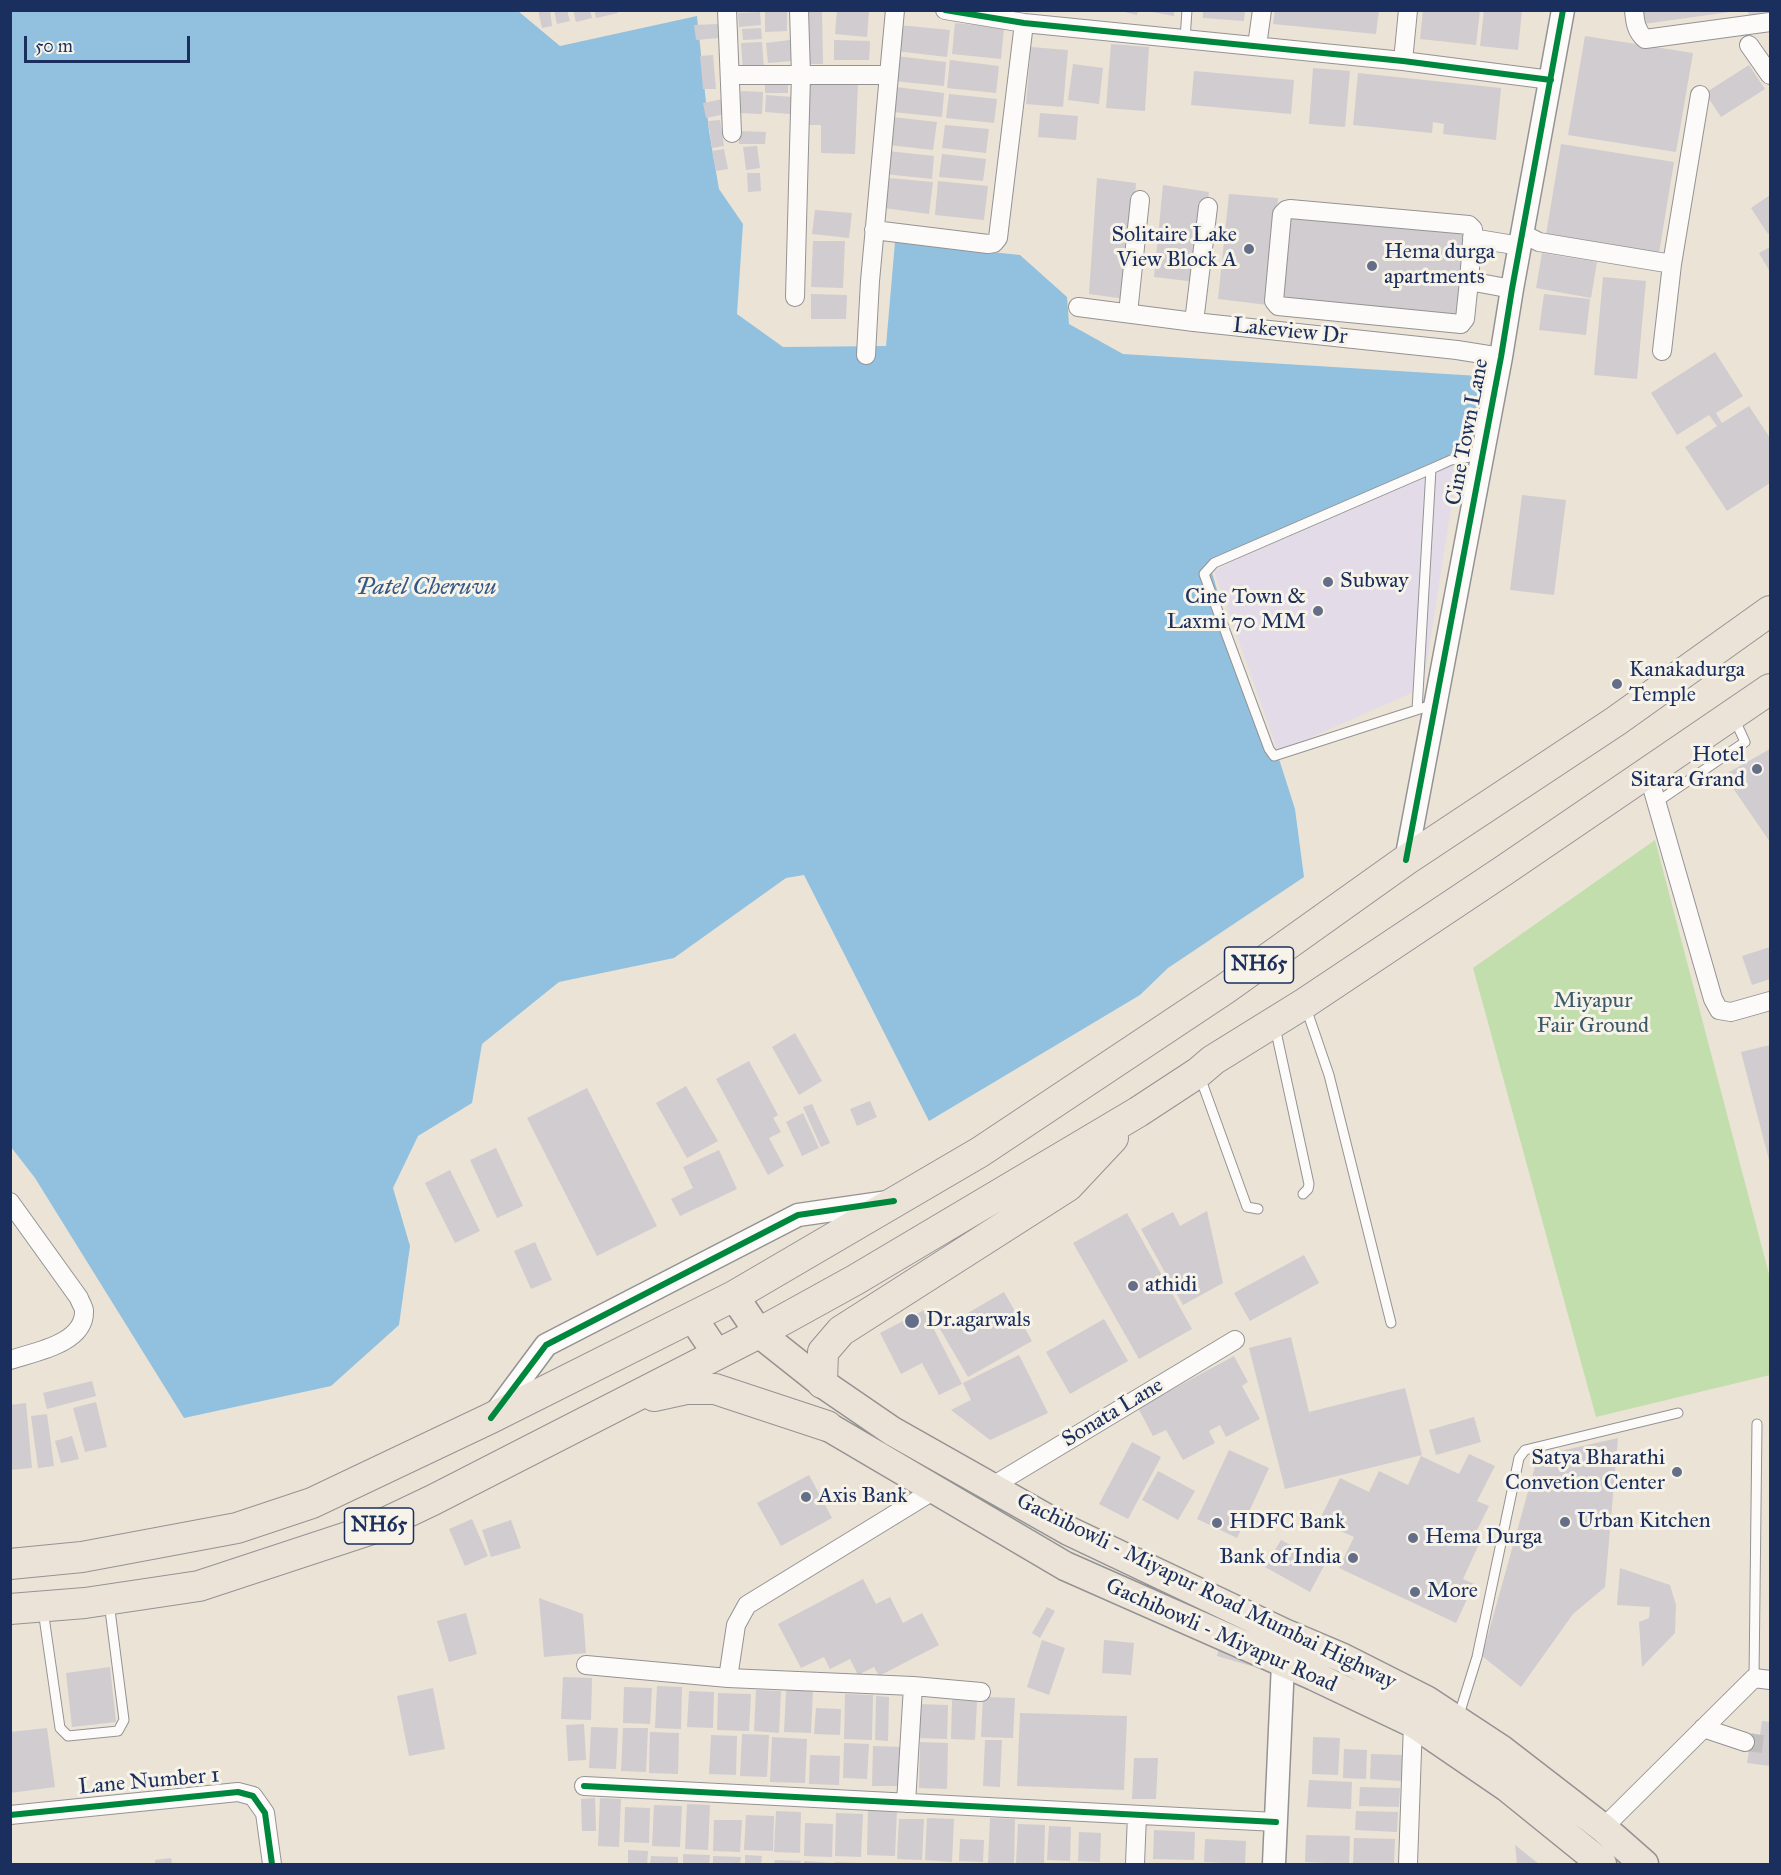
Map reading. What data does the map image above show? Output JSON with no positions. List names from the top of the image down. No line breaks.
{"streets":{"highway":["NH65"],"main road":["Gachibowli - Miyapur Road Mumbai Highway","Gachibowli - Miyapur Road"],"street":["Lakeview Dr","Cine Town Lane","Sonata Lane","Lane Number 1"]},"crossings":[["Lakeview Dr","Cine Town Lane"],["Cine Town Lane","NH65"],["NH65","Gachibowli - Miyapur Road Mumbai Highway"],["Sonata Lane","Gachibowli - Miyapur Road Mumbai Highway"]],"water":["Patel Cheruvu"],"parks":["Miyapur Fair Ground"],"places":["Solitaire Lake View Block A","Hema durga apartments","Subway","Cine Town & Laxmi 70 MM","Kanakadurga Temple","Hotel Sitara Grand","athidi","Dr.agarwals","Satya Bharathi Convetion Center","Axis Bank","Urban Kitchen","HDFC Bank","Hema Durga","Bank of India","More"],"scale_bar":"50 m"}
